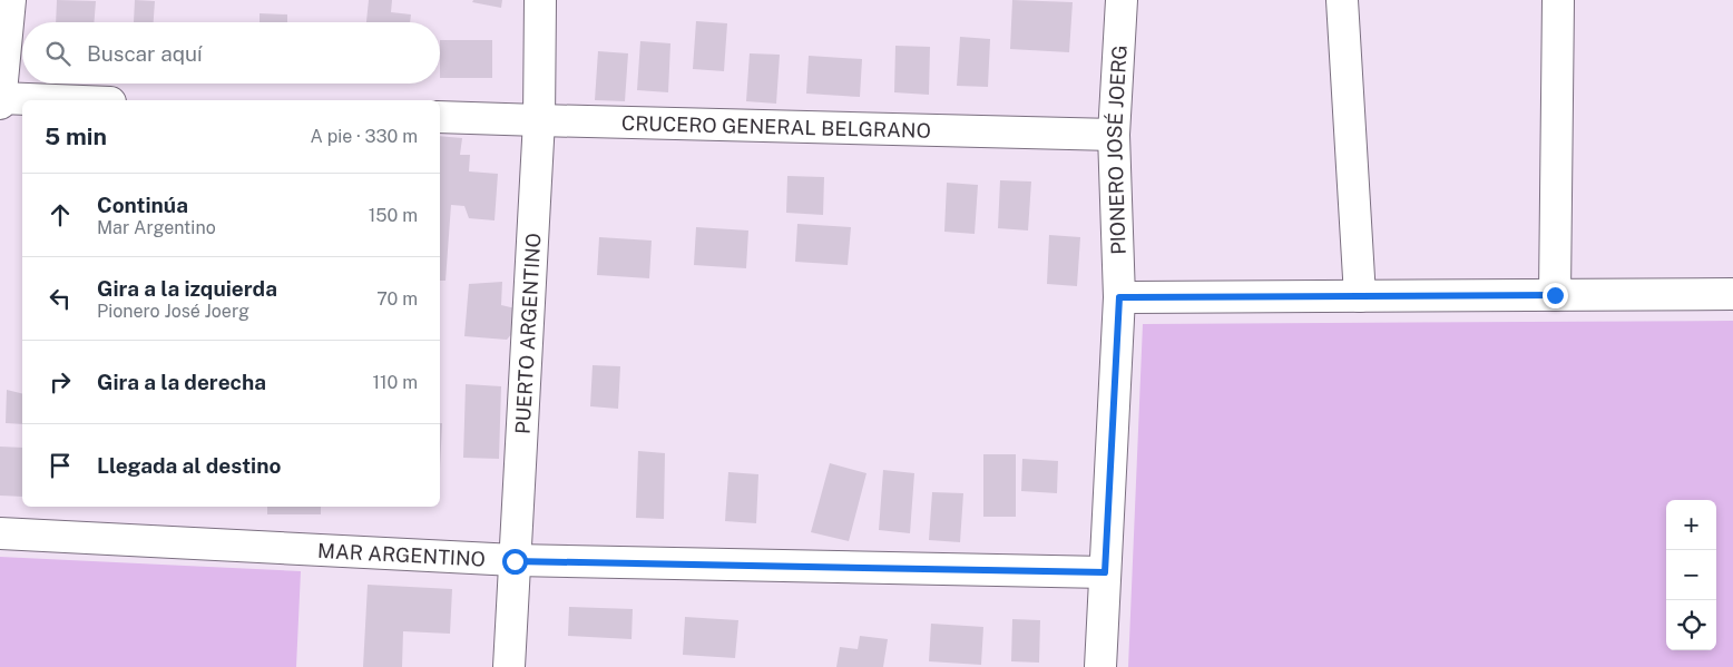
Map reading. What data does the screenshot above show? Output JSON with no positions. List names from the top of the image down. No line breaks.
{"streets":{"street":["CRUCERO GENERAL BELGRANO","PIONERO JOSÉ JOERG","PUERTO ARGENTINO","MAR ARGENTINO"]},"crossings":[["CRUCERO GENERAL BELGRANO","PIONERO JOSÉ JOERG"],["CRUCERO GENERAL BELGRANO","PUERTO ARGENTINO"],["PIONERO JOSÉ JOERG","MAR ARGENTINO"],["PUERTO ARGENTINO","MAR ARGENTINO"]],"page":{"search":"Buscar aquí","heading":["5 min","A pie · 330 m"],"list":[["Continúa","Mar Argentino","150 m"],["Gira a la izquierda","Pionero José Joerg","70 m"],["Gira a la derecha","110 m"],"Llegada al destino"],"map_buttons":["+","−"]}}
